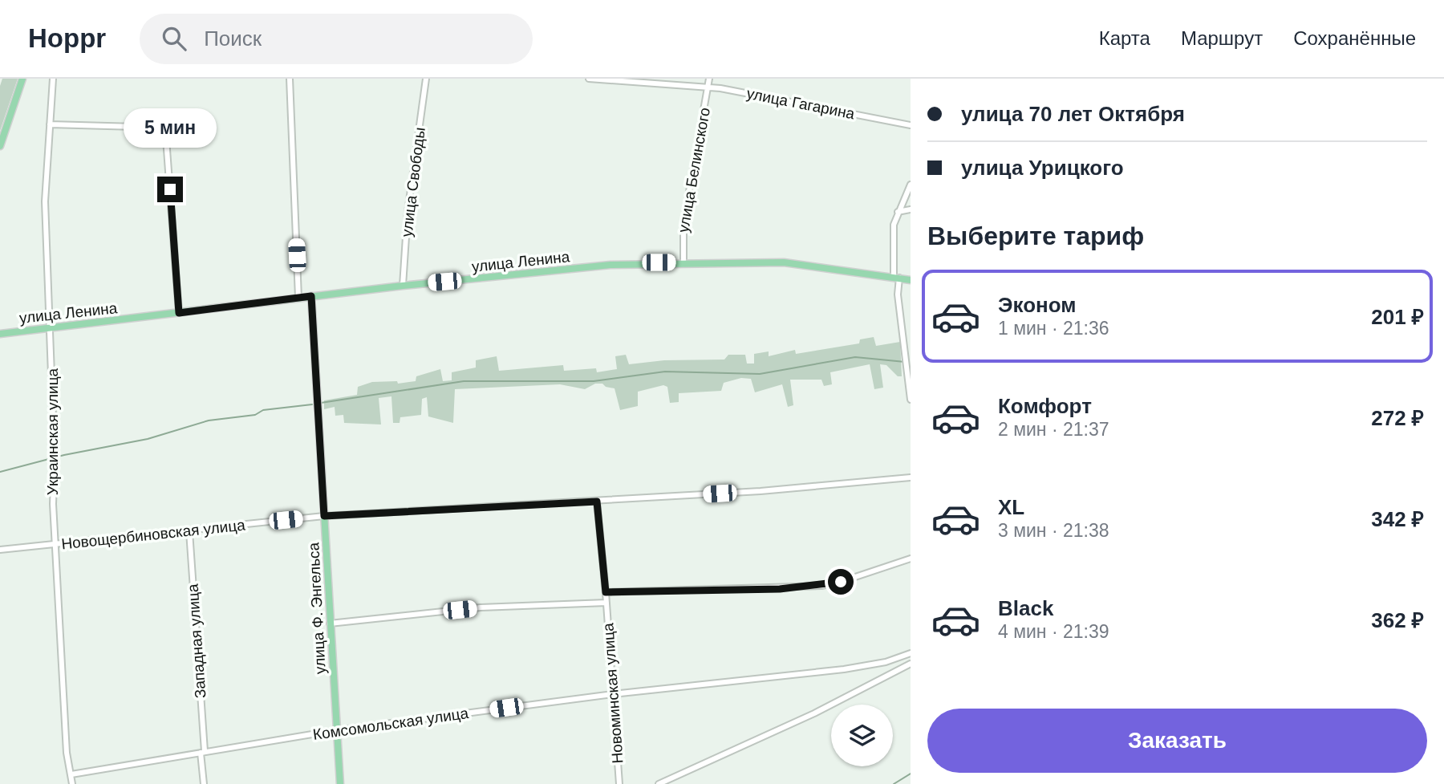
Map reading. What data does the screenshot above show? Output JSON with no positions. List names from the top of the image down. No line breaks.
{"streets":{"main road":["улица Ленина","улица Ф. Энгельса"],"street":["улица Гагарина","улица Белинского","улица Свободы","Украинская улица","Новощербиновская улица","Западная улица","Новоминская улица","Комсомольская улица"]},"crossings":[["улица Гагарина","улица Белинского"],["улица Белинского","улица Ленина"],["улица Свободы","улица Ленина"],["улица Ленина","Украинская улица"],["улица Ленина","улица Ф. Энгельса"],["Украинская улица","Новощербиновская улица"],["Украинская улица","Комсомольская улица"],["Новощербиновская улица","улица Ф. Энгельса"],["Новощербиновская улица","Западная улица"],["Новощербиновская улица","Новоминская улица"],["улица Ф. Энгельса","Комсомольская улица"],["Западная улица","Комсомольская улица"],["Новоминская улица","Комсомольская улица"]],"page":{"header":"Hoppr","search":"Поиск","nav":["Карта","Маршрут","Сохранённые"],"banner":["улица 70 лет Октября","улица Урицкого"],"bubble":"5 мин","heading":"Выберите тариф","list":[{"name":"Эконом","note":"1 мин · 21:36","value":"201 ₽"},{"name":"Комфорт","note":"2 мин · 21:37","value":"272 ₽"},{"name":"XL","note":"3 мин · 21:38","value":"342 ₽"},{"name":"Black","note":"4 мин · 21:39","value":"362 ₽"}],"buttons":"Заказать"}}
